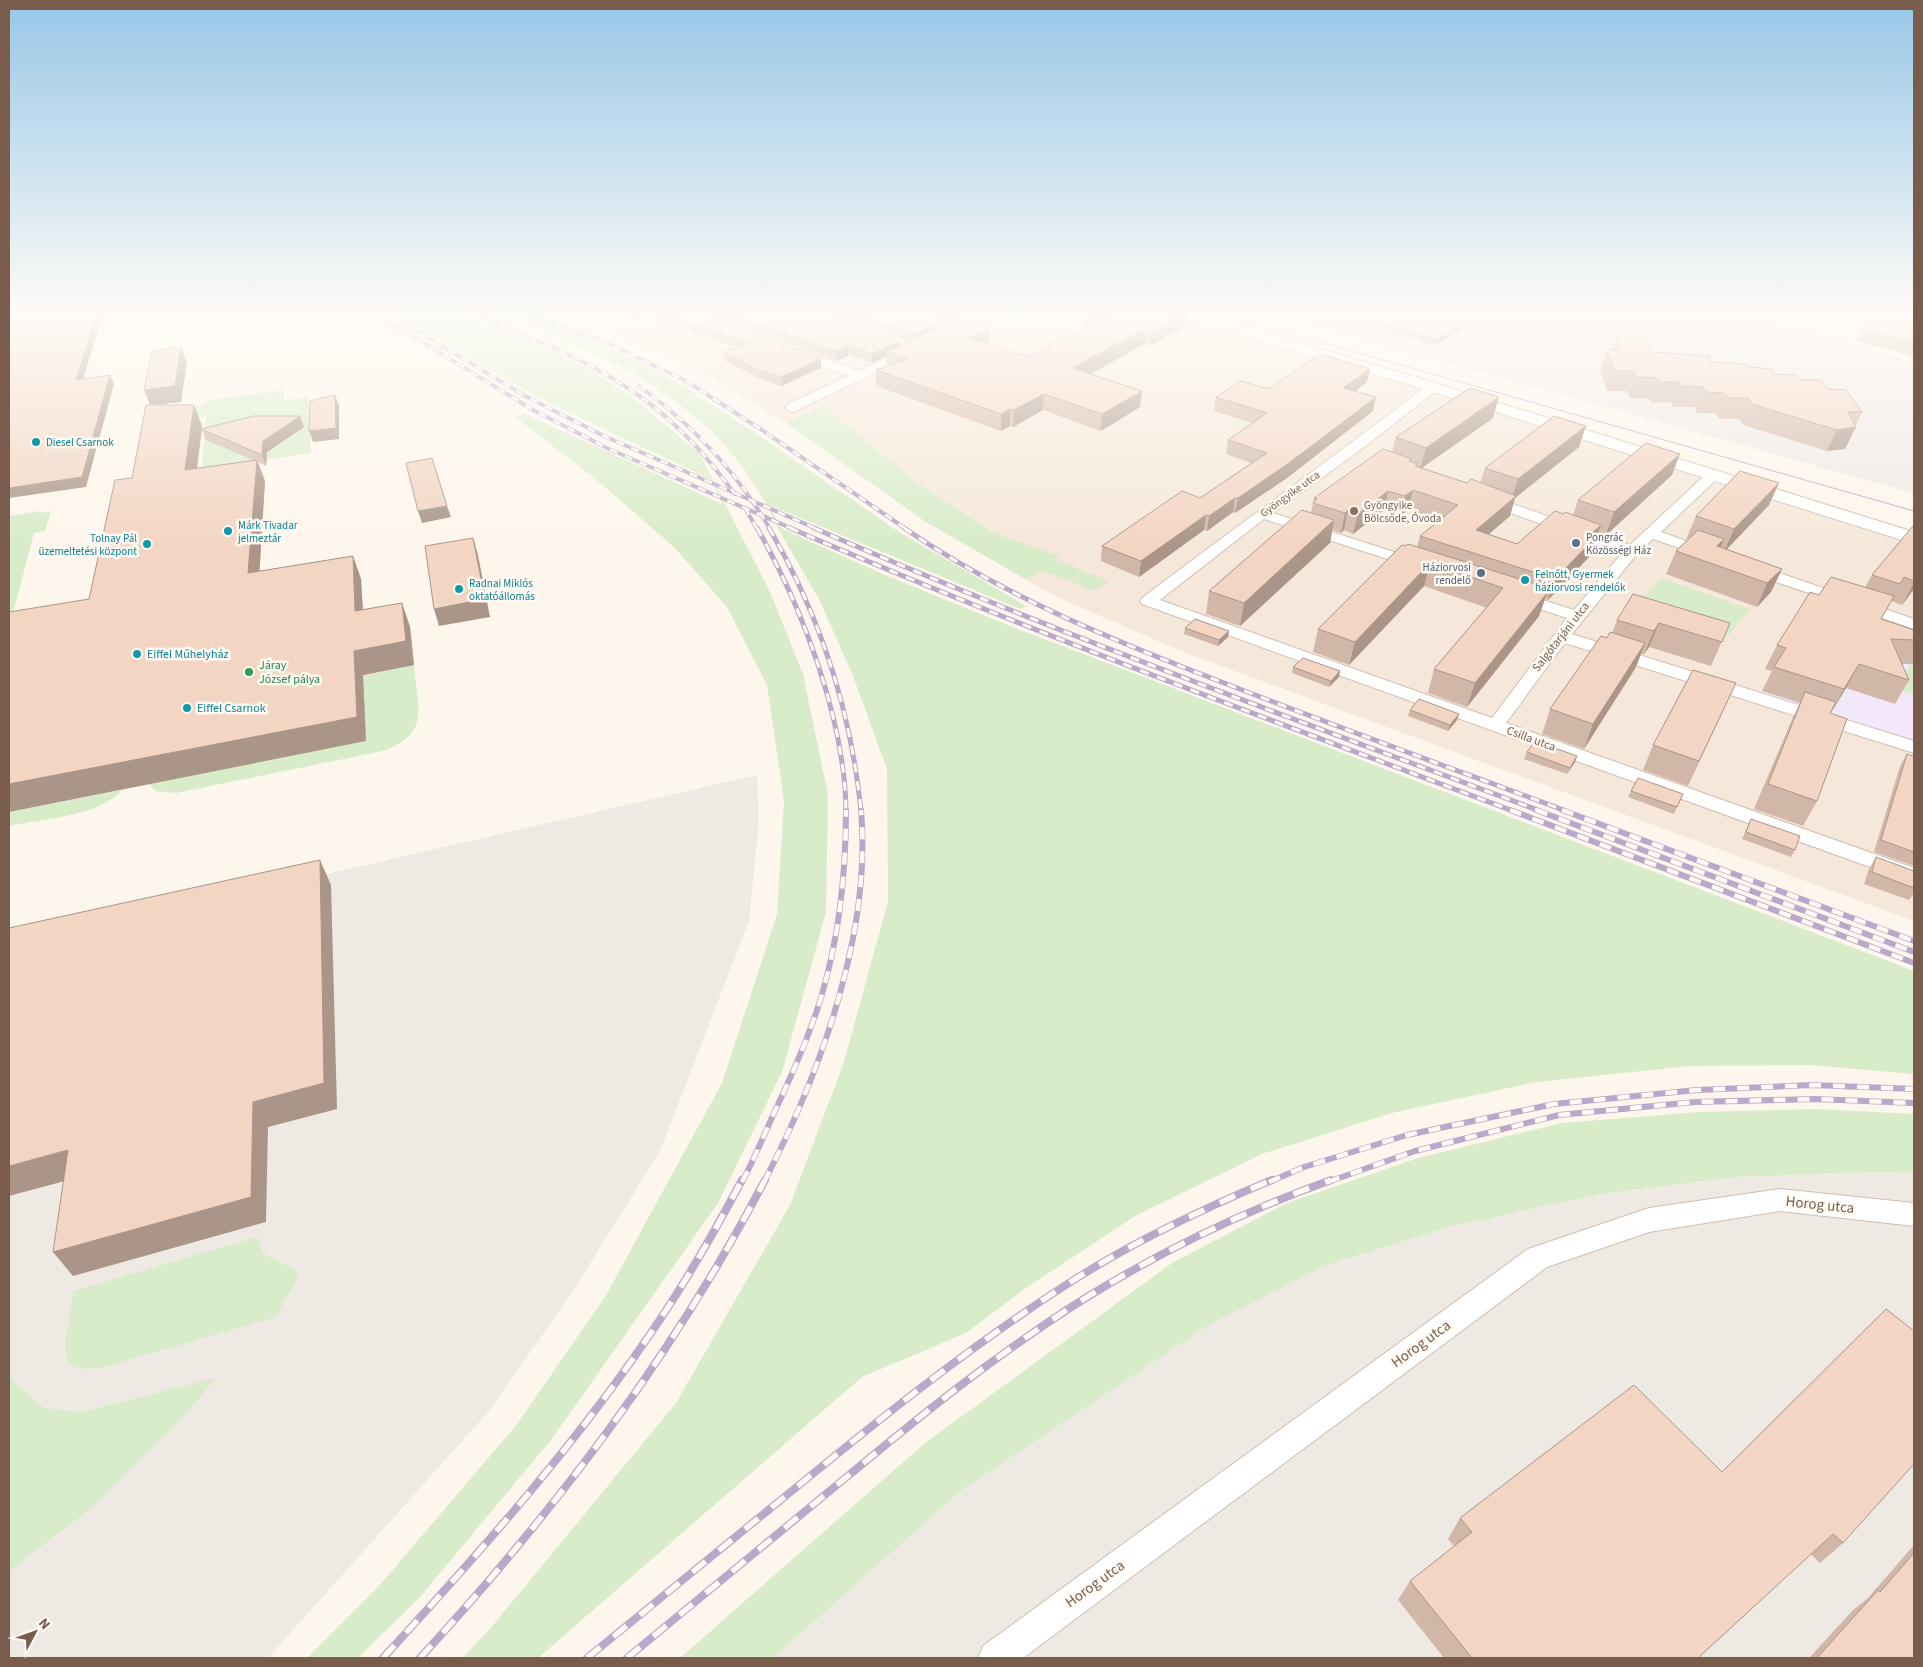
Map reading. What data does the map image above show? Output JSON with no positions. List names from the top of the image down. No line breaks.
{"streets":{"street":["Gyöngyike utca","Salgótarjáni utca","Csilla utca","Horog utca"]},"crossings":[["Gyöngyike utca","Csilla utca"],["Salgótarjáni utca","Csilla utca"]],"places":["Diesel Csarnok","Gyöngyike Bölcsőde, Óvoda","Márk Tivadar jelmeztár","Pongrác Közösségi Ház","Tolnay Pál üzemeltetési központ","Háziorvosi rendelő","Felnőtt, Gyermek háziorvosi rendelők","Radnai Miklós oktatóállomás","Eiffel Műhelyház","Járay József pálya","Eiffel Csarnok"],"north":"top right"}
